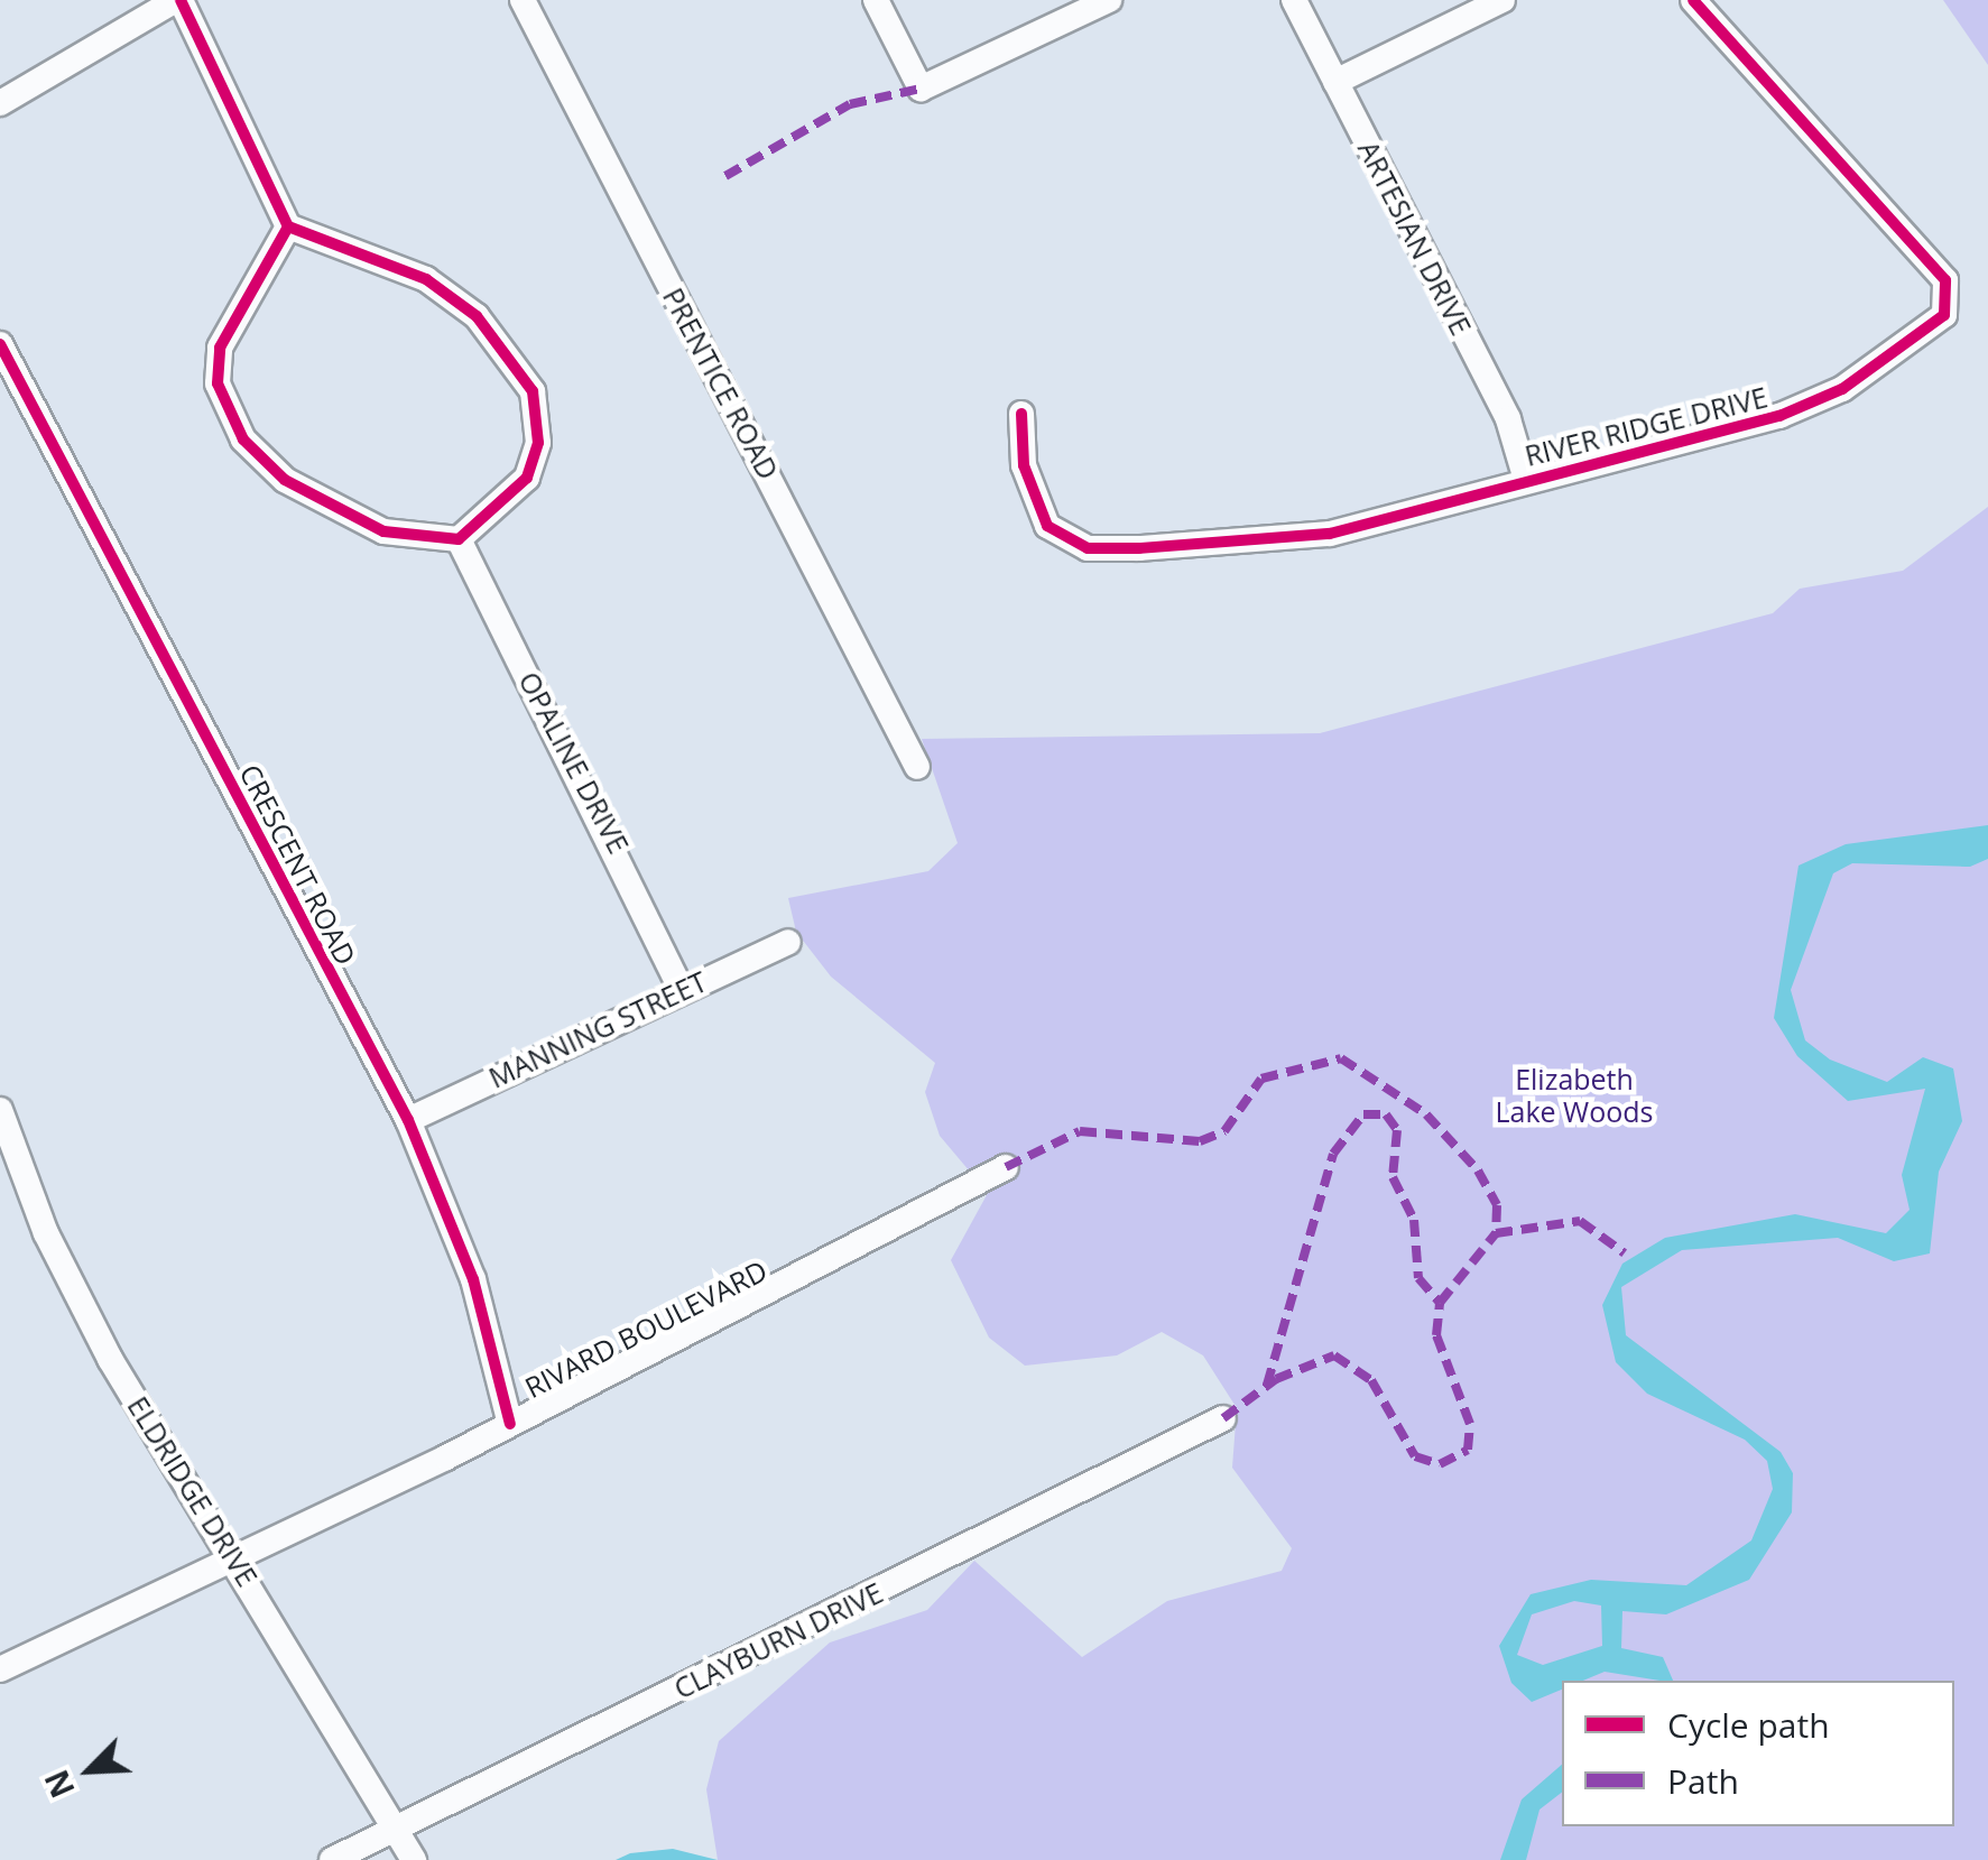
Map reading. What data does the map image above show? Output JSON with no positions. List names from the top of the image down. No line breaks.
{"streets":{"street":["ARTESIAN DRIVE","PRENTICE ROAD","RIVER RIDGE DRIVE","OPALINE DRIVE","CRESCENT ROAD","MANNING STREET","RIVARD BOULEVARD","ELDRIDGE DRIVE","CLAYBURN DRIVE"]},"crossings":[["ARTESIAN DRIVE","RIVER RIDGE DRIVE"],["OPALINE DRIVE","MANNING STREET"],["CRESCENT ROAD","MANNING STREET"],["CRESCENT ROAD","RIVARD BOULEVARD"],["RIVARD BOULEVARD","ELDRIDGE DRIVE"],["ELDRIDGE DRIVE","CLAYBURN DRIVE"]],"parks":["Elizabeth Lake Woods"],"legend":["Cycle path","Path"],"north":"bottom left"}
